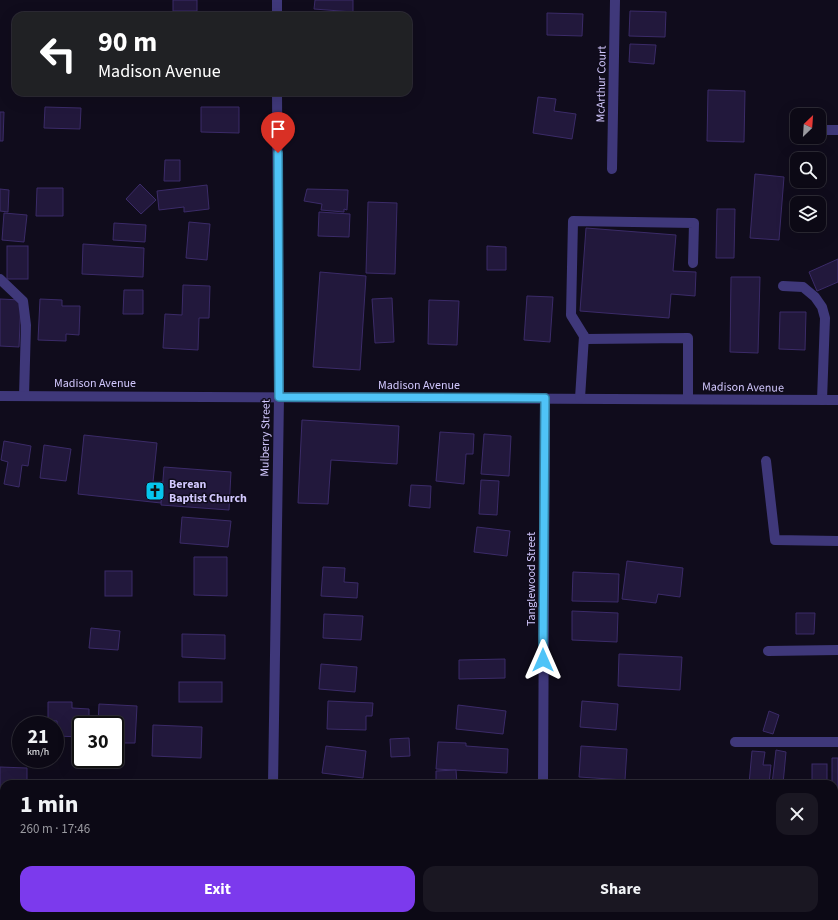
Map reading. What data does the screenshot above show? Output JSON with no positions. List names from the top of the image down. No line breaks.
{"streets":{"street":["McArthur Court","Madison Avenue","Mulberry Street","Tanglewood Street"]},"crossings":[["Madison Avenue","Mulberry Street"],["Madison Avenue","Tanglewood Street"]],"places":{"church":["Berean Baptist Church"]},"north":"top right","page":{"turn":["90 m","Madison Avenue"],"speed":"21 km/h","limit":"30","heading":["1 min","260 m · 17:46"],"buttons":["Exit","Share"]}}
